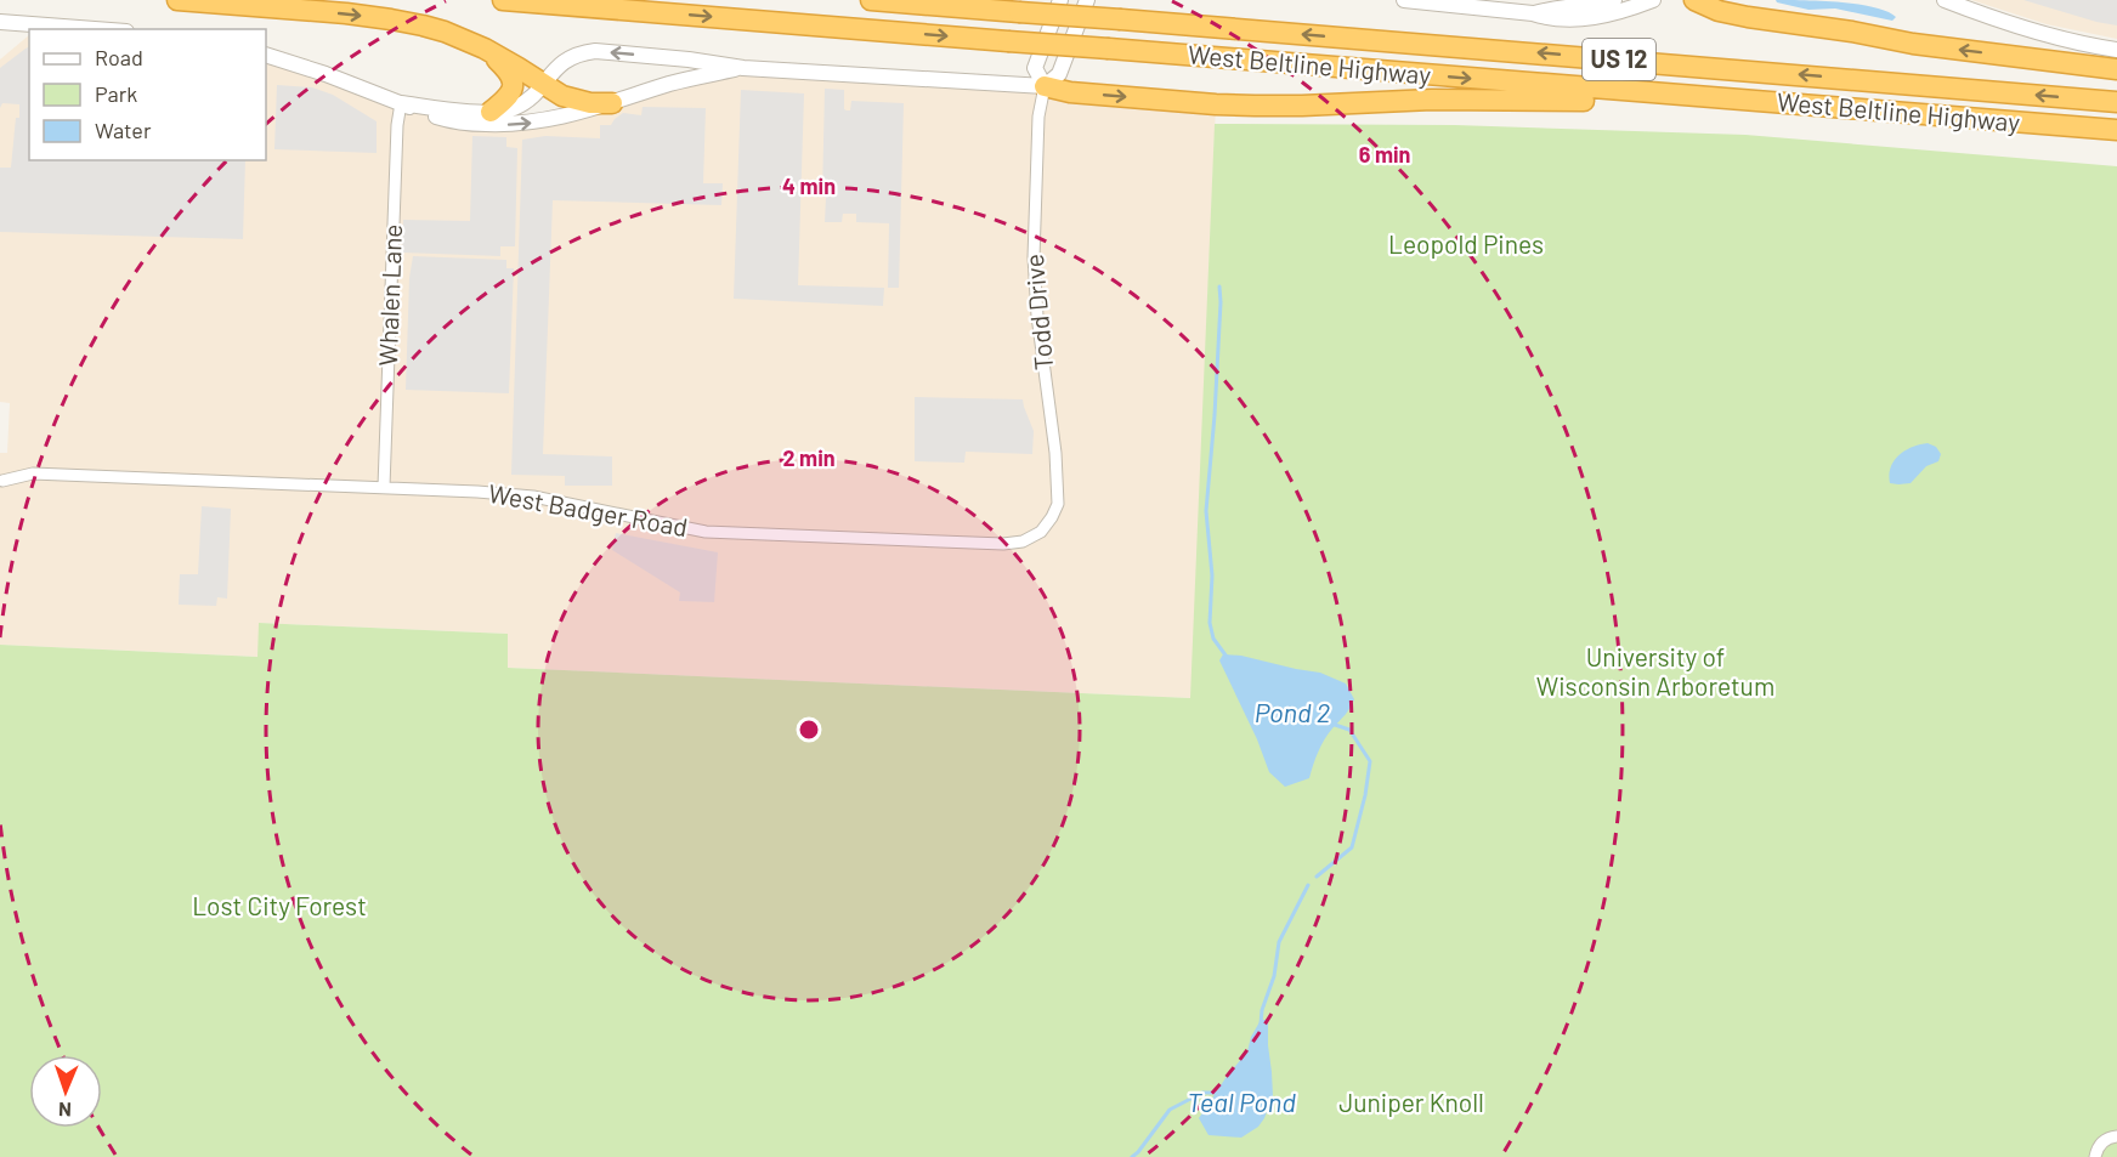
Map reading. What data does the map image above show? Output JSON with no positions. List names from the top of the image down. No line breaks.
{"streets":{"highway":["US 12","West Beltline Highway"],"street":["Whalen Lane","Todd Drive","West Badger Road"]},"crossings":[["Whalen Lane","West Badger Road"],["Todd Drive","West Badger Road"]],"water":["Pond 2","Teal Pond"],"parks":["Leopold Pines","University of Wisconsin Arboretum","Lost City Forest","Juniper Knoll"],"legend":["Road","Park","Water"],"north":"bottom","rings":["6 min","4 min","2 min"]}
